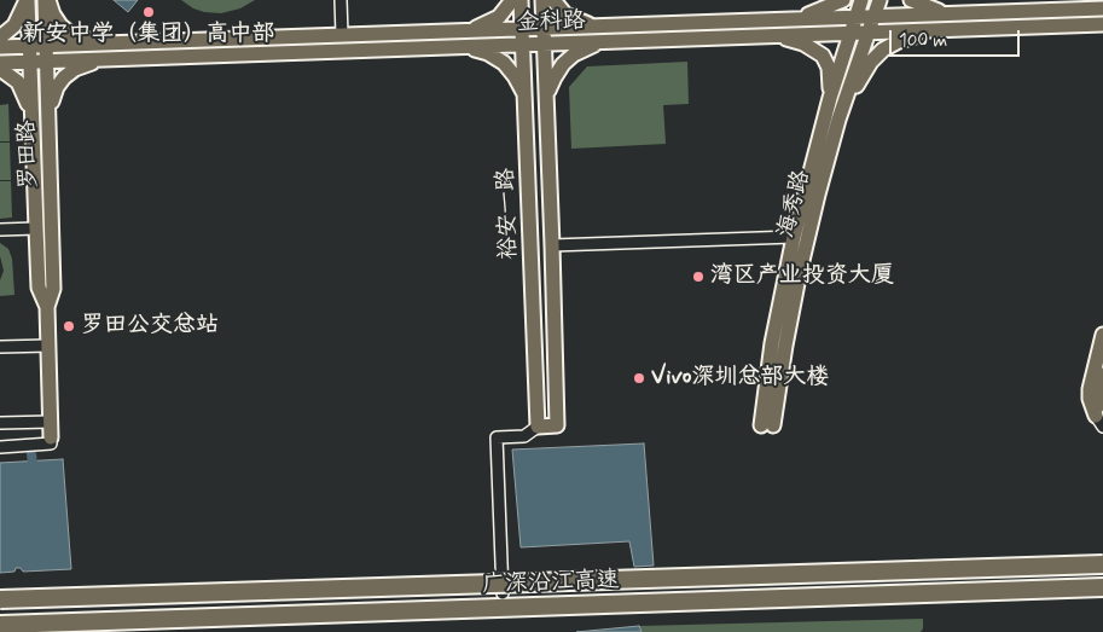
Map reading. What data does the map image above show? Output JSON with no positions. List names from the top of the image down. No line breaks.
{"streets":{"highway":["广深沿江高速"],"main road":["金科路","罗田路","海秀路","裕安一路"]},"crossings":[["金科路","罗田路"],["金科路","海秀路"],["金科路","裕安一路"]],"places":["新安中学（集团）高中部","湾区产业投资大厦","罗田公交总站","Vivo深圳总部大楼"],"scale_bar":"100 m"}
